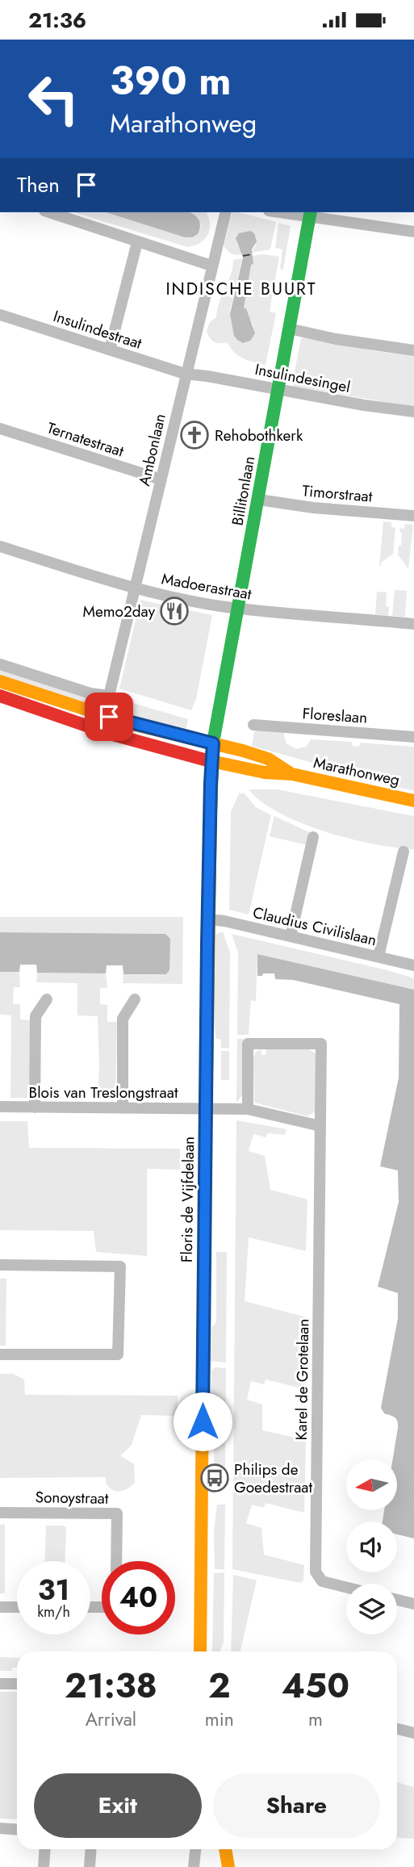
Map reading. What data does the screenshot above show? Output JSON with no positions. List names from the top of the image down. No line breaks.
{"streets":{"street":["Insulindestraat","Insulindesingel","Ternatestraat","Ambonlaan","Billitonlaan","Timorstraat","Madoerastraat","Floreslaan","Marathonweg","Claudius Civilislaan","Blois van Treslongstraat","Floris de Vijfdelaan","Karel de Grotelaan","Sonoystraat"]},"crossings":[["Insulindestraat","Insulindesingel"],["Insulindestraat","Ambonlaan"],["Insulindesingel","Ambonlaan"],["Insulindesingel","Billitonlaan"],["Ternatestraat","Ambonlaan"],["Ambonlaan","Madoerastraat"],["Billitonlaan","Timorstraat"],["Billitonlaan","Madoerastraat"],["Billitonlaan","Marathonweg"],["Billitonlaan","Floris de Vijfdelaan"],["Marathonweg","Floris de Vijfdelaan"],["Claudius Civilislaan","Floris de Vijfdelaan"],["Blois van Treslongstraat","Floris de Vijfdelaan"]],"districts":["INDISCHE BUURT"],"places":{"church":["Rehobothkerk"],"restaurant":["Memo2day"],"bus stop":["Philips de Goedestraat"]},"north":"left","page":{"status":"21:36","turn":["390 m","Marathonweg"],"then":"Then","speed":"31 km/h","limit":"40","eta":["21:38","Arrival","2","min","450","m"],"buttons":["Exit","Share"]}}
